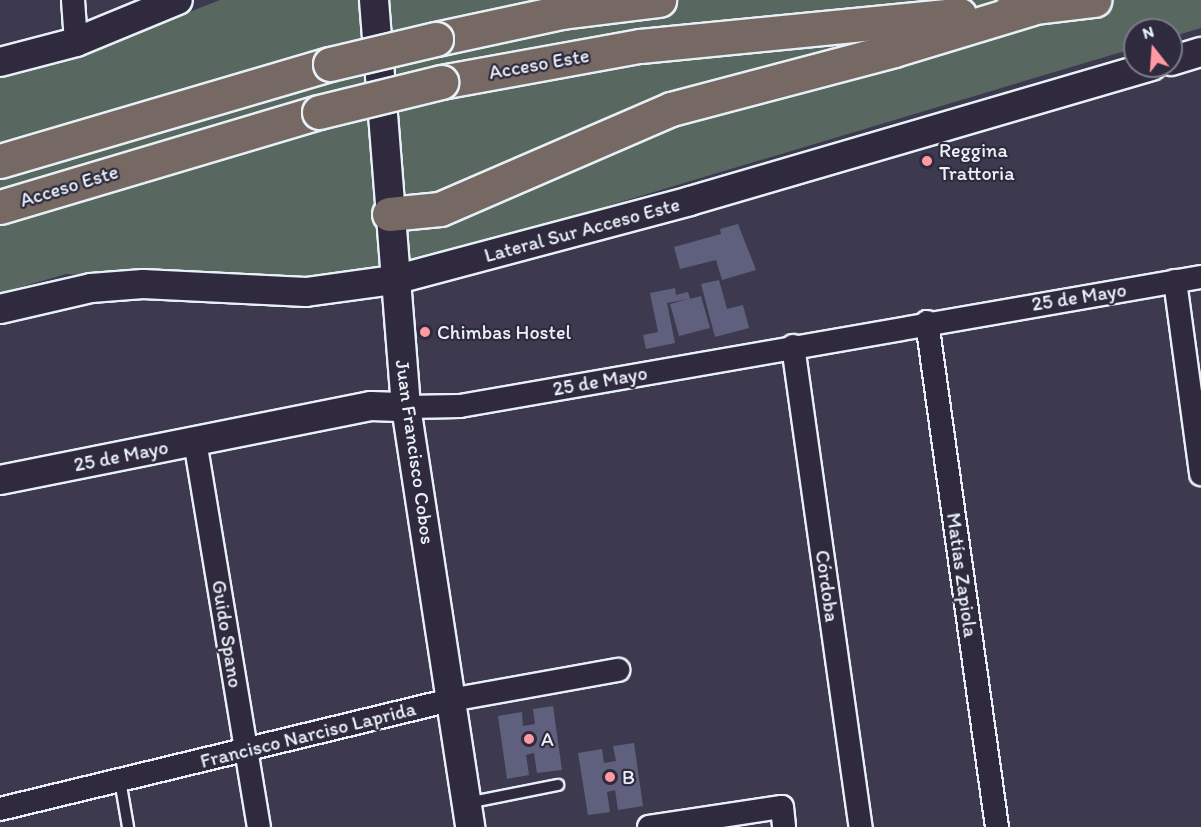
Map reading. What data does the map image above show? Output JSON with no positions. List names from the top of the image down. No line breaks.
{"streets":{"highway":["Acceso Este"],"street":["Lateral Sur Acceso Este","25 de Mayo","Juan Francisco Cobos","Matías Zapiola","Córdoba","Guido Spano","Francisco Narciso Laprida"]},"crossings":[["Lateral Sur Acceso Este","Juan Francisco Cobos"],["25 de Mayo","Juan Francisco Cobos"],["25 de Mayo","Matías Zapiola"],["25 de Mayo","Córdoba"],["25 de Mayo","Guido Spano"],["Juan Francisco Cobos","Francisco Narciso Laprida"],["Guido Spano","Francisco Narciso Laprida"]],"places":["Reggina Trattoria","Chimbas Hostel","A","B"],"north":"top"}
